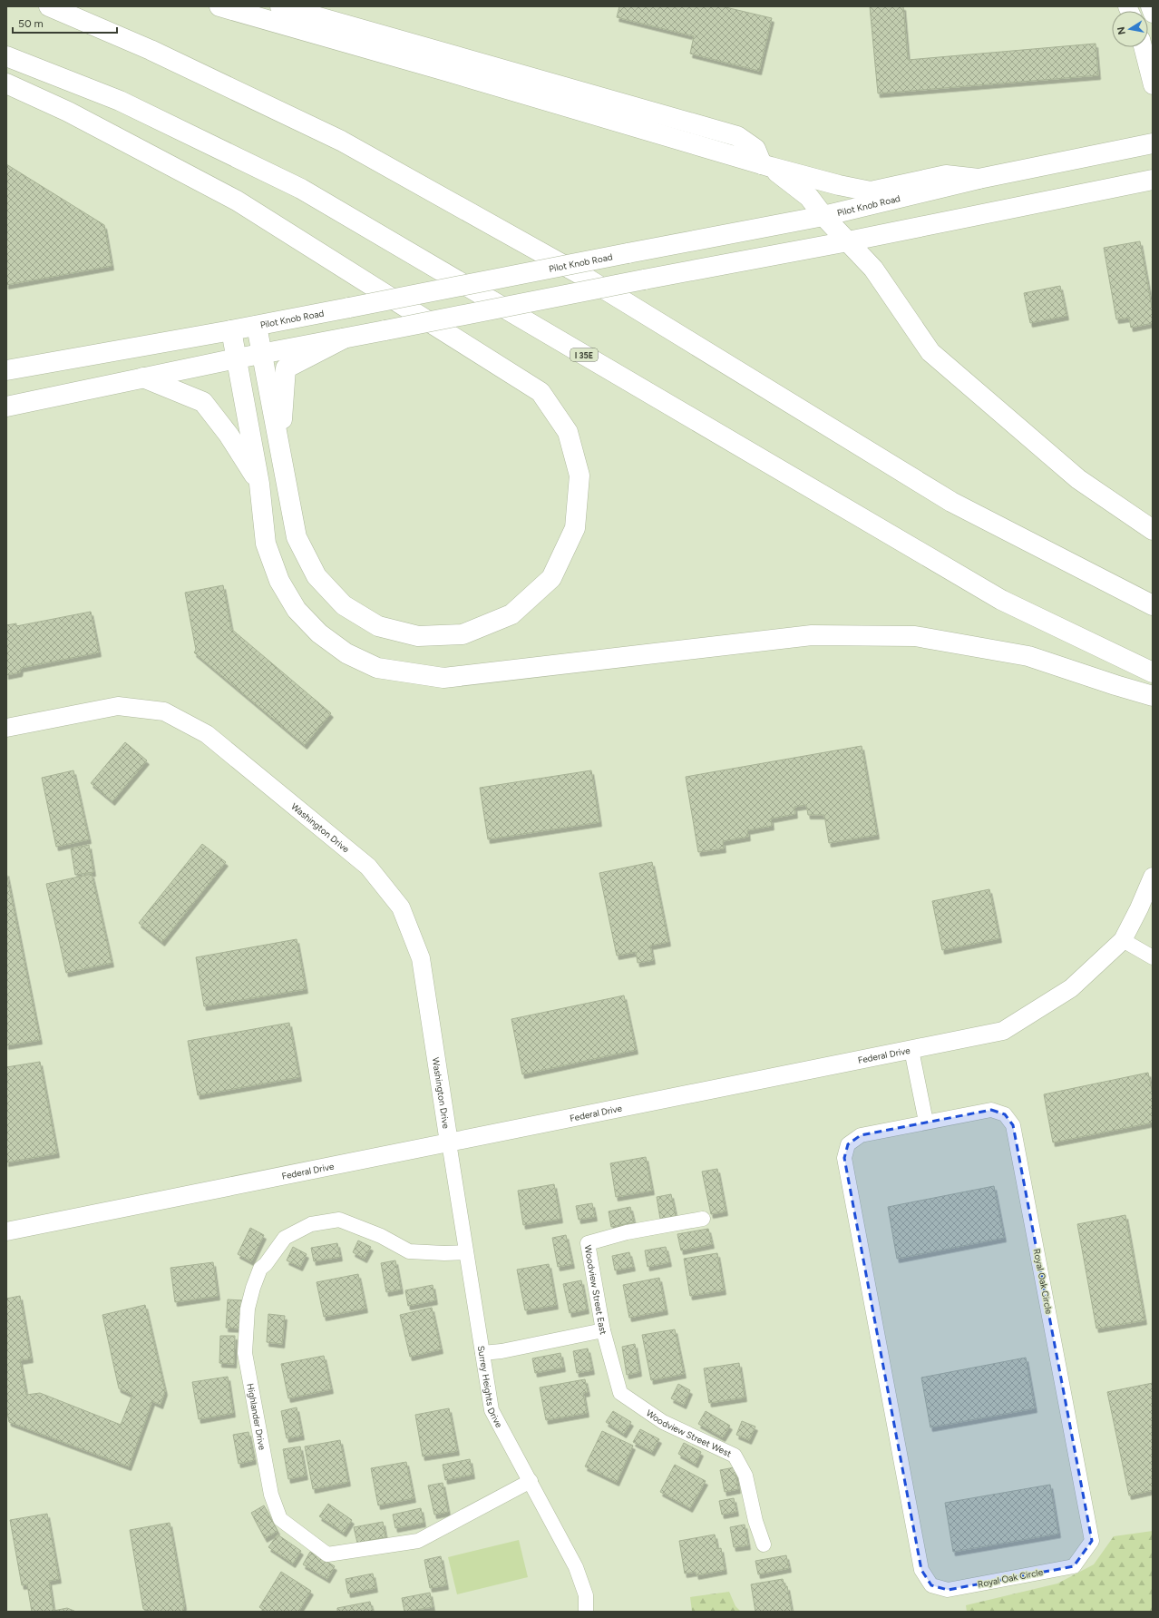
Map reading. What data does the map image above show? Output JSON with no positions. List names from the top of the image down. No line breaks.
{"streets":{"main road":["Pilot Knob Road","I 35E"],"street":["Washington Drive","Federal Drive","Royal Oak Circle","Woodview Street East","Surrey Heights Drive","Highlander Drive","Woodview Street West"]},"crossings":[["Washington Drive","Federal Drive"],["Washington Drive","Surrey Heights Drive"],["Federal Drive","Surrey Heights Drive"],["Woodview Street East","Surrey Heights Drive"],["Woodview Street East","Woodview Street West"],["Surrey Heights Drive","Highlander Drive"]],"scale_bar":"50 m","north":"left"}
